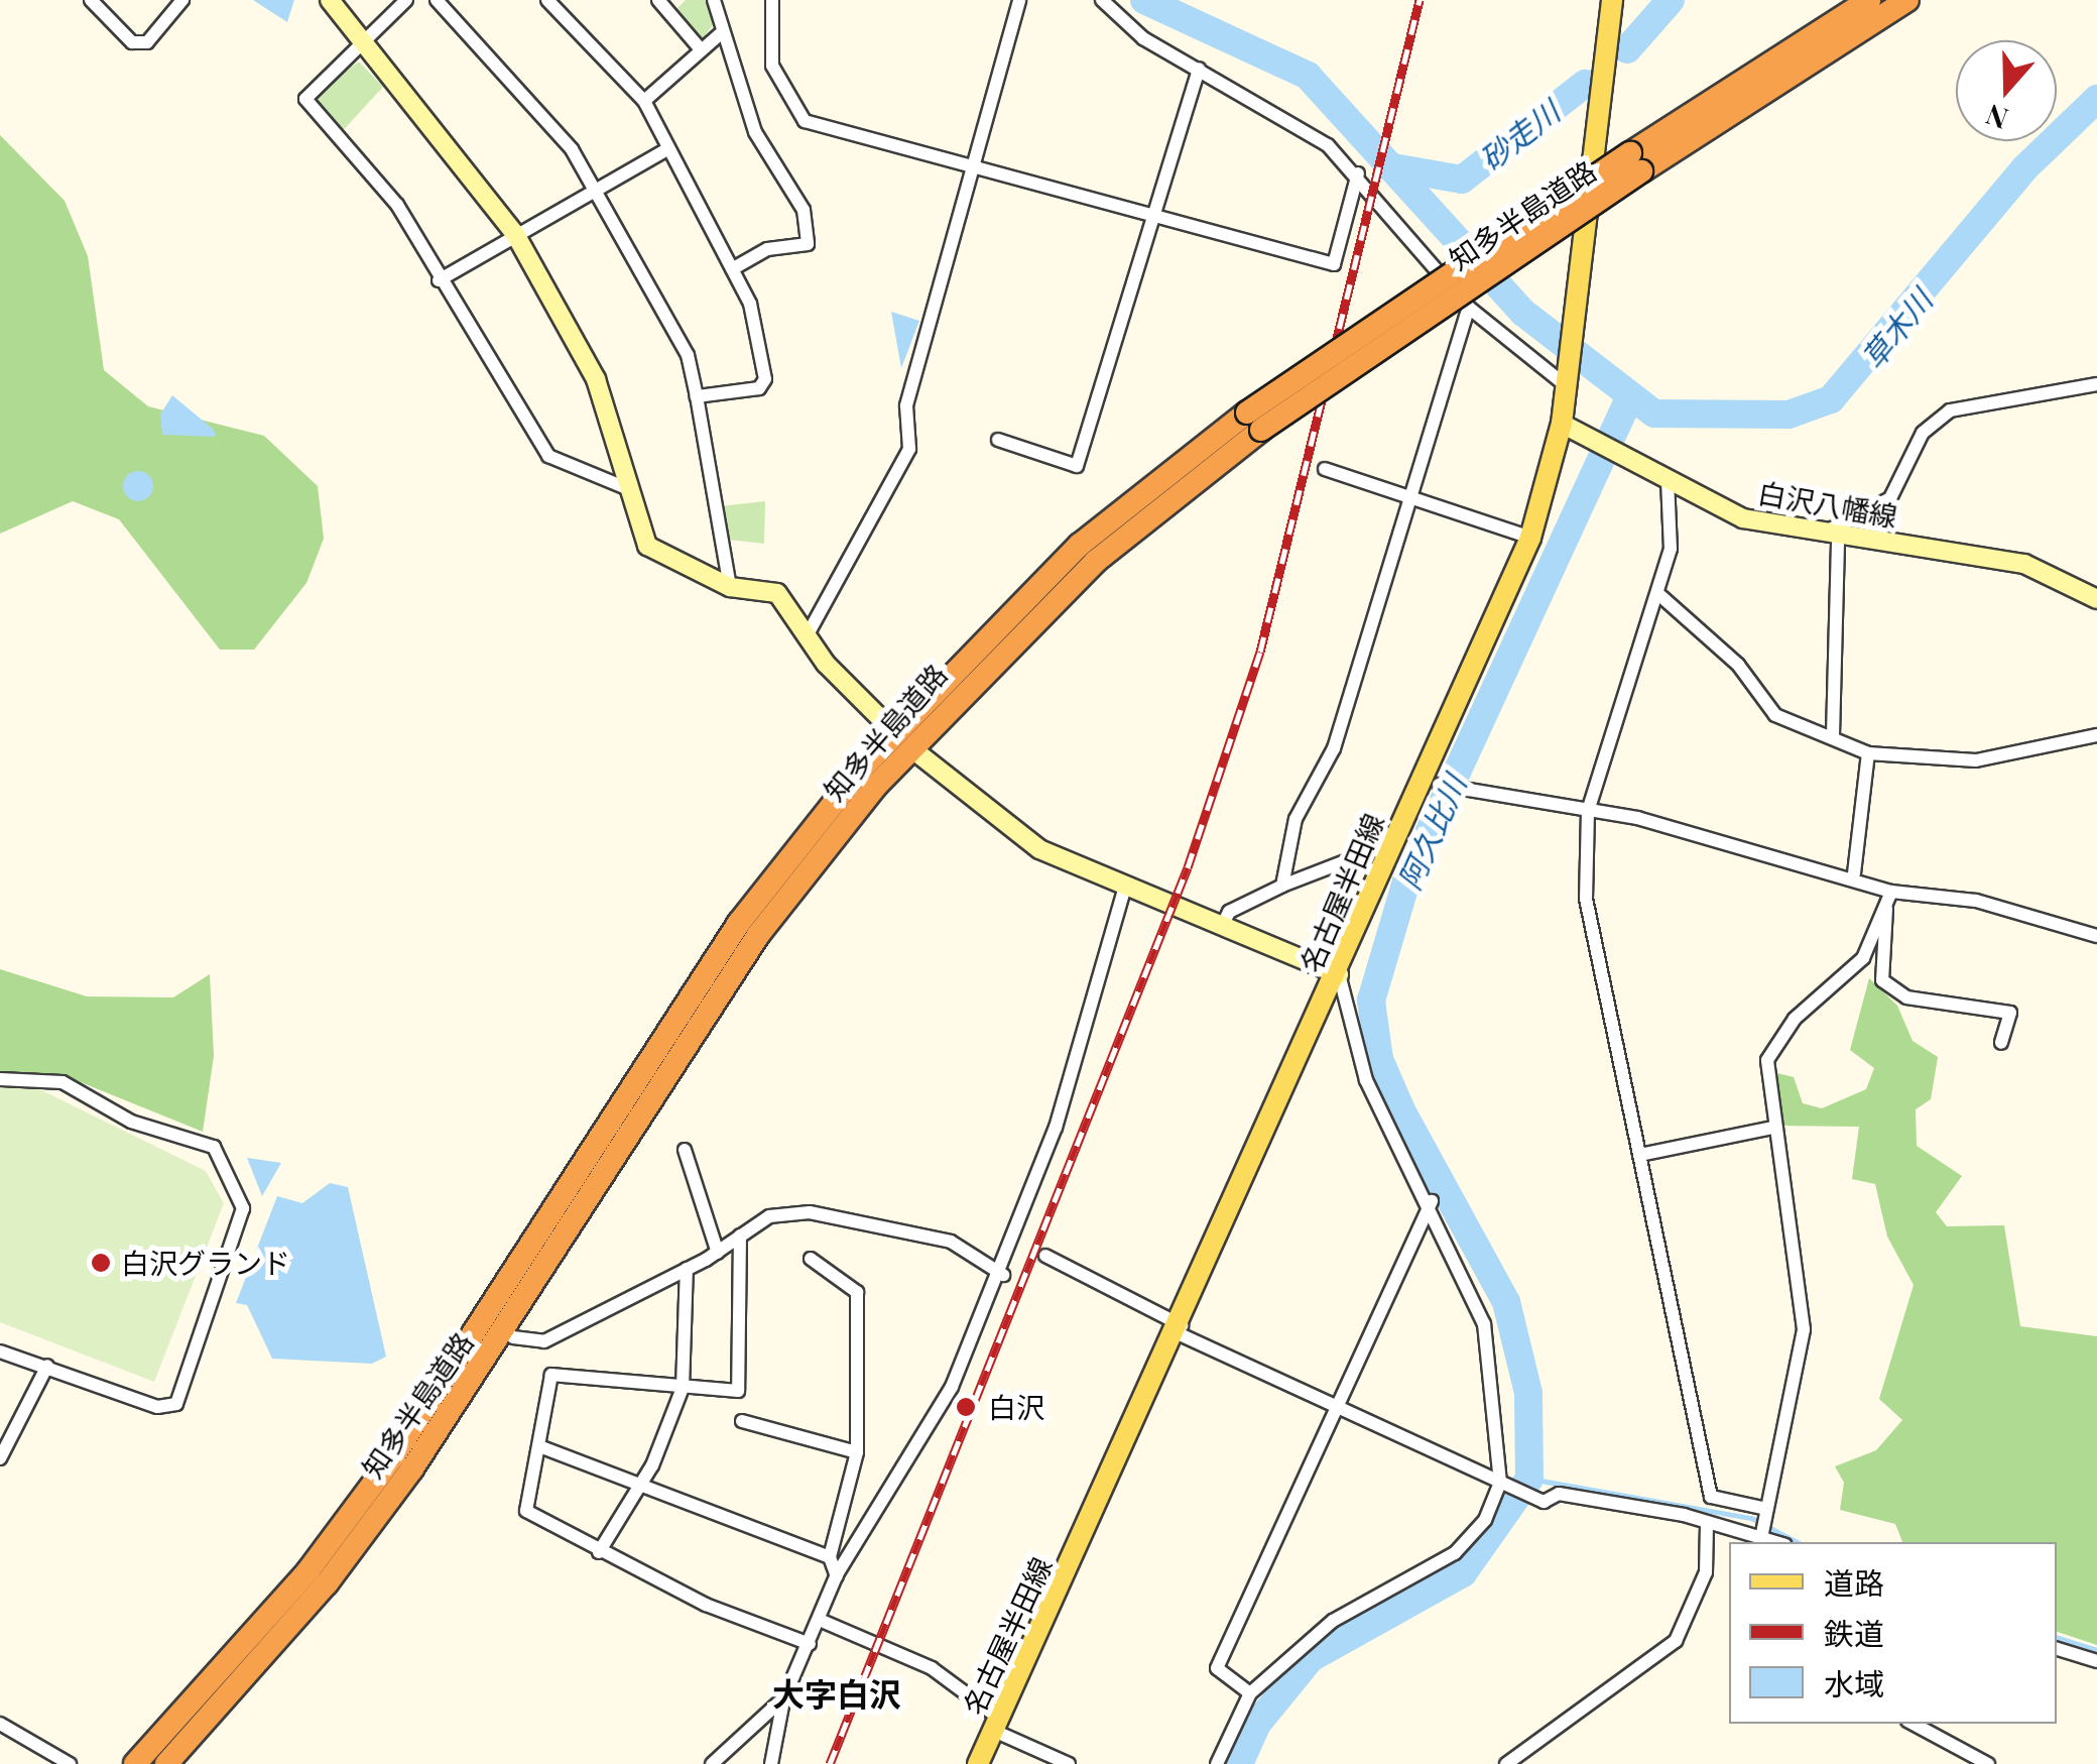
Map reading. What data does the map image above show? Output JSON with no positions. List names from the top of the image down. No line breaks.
{"streets":{"highway":["知多半島道路"],"main road":["名古屋半田線"],"street":["白沢八幡線"]},"crossings":[["白沢八幡線","名古屋半田線"]],"districts":["大字白沢"],"water":["砂走川","草木川","阿久比川"],"places":["白沢グランド","白沢"],"legend":["道路","鉄道","水域"],"north":"bottom"}
